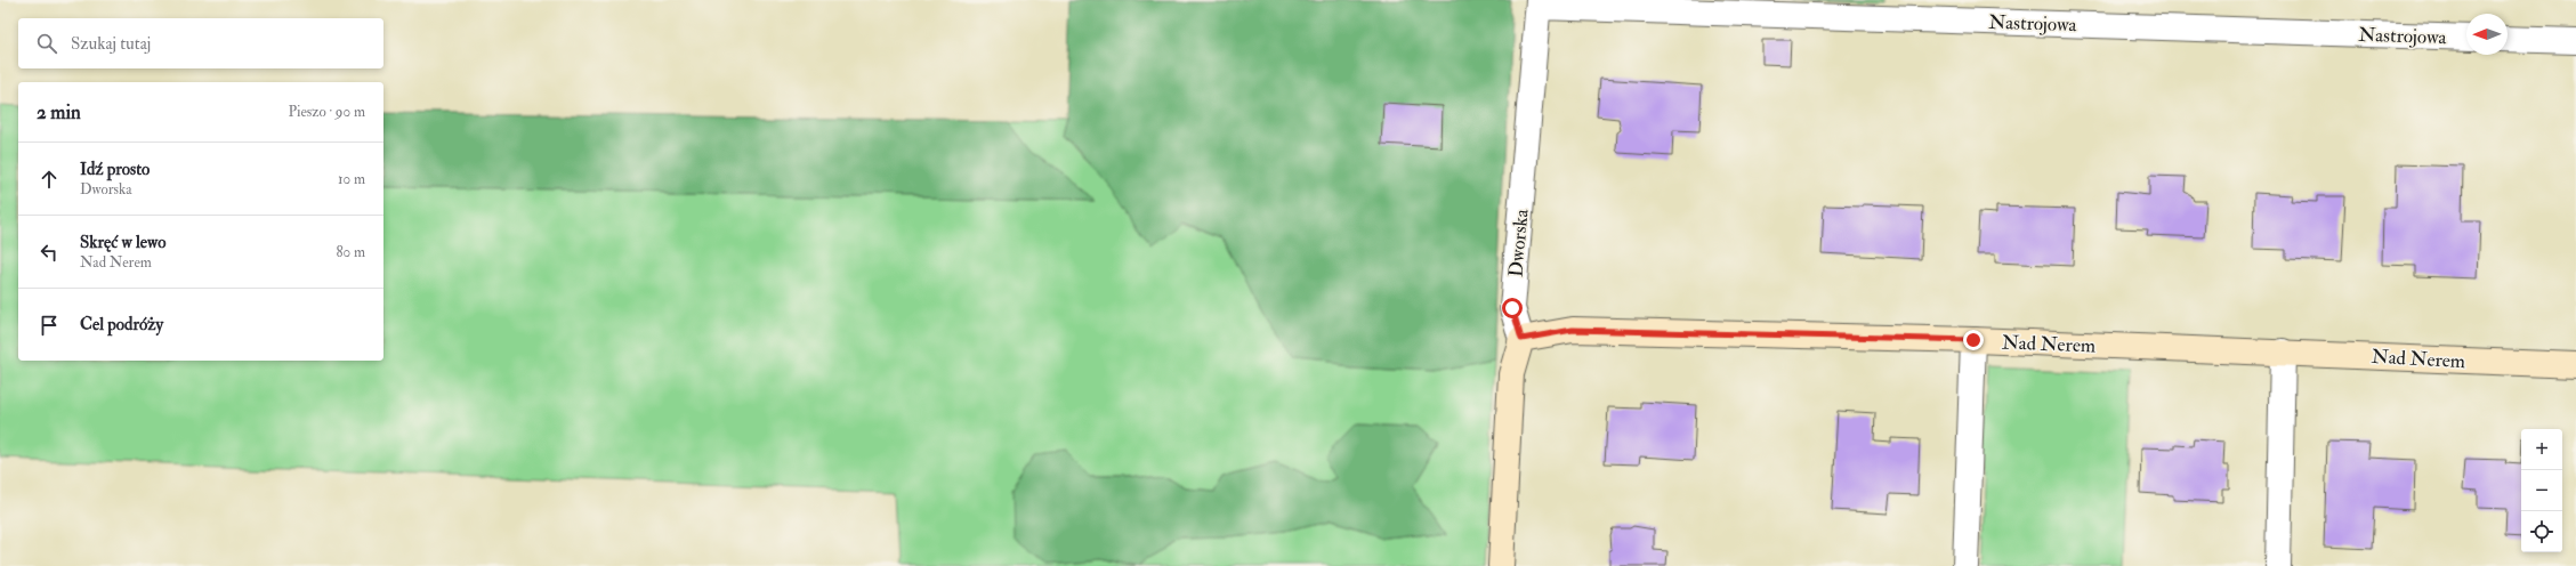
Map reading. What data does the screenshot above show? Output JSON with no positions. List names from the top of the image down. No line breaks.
{"streets":{"street":["Nastrojowa","Dworska","Nad Nerem"]},"crossings":[["Nastrojowa","Dworska"],["Dworska","Nad Nerem"]],"north":"left","page":{"search":"Szukaj tutaj","heading":["2 min","Pieszo · 90 m"],"list":[["Idź prosto","Dworska","10 m"],["Skręć w lewo","Nad Nerem","80 m"],"Cel podróży"],"map_buttons":["+","−"]}}
